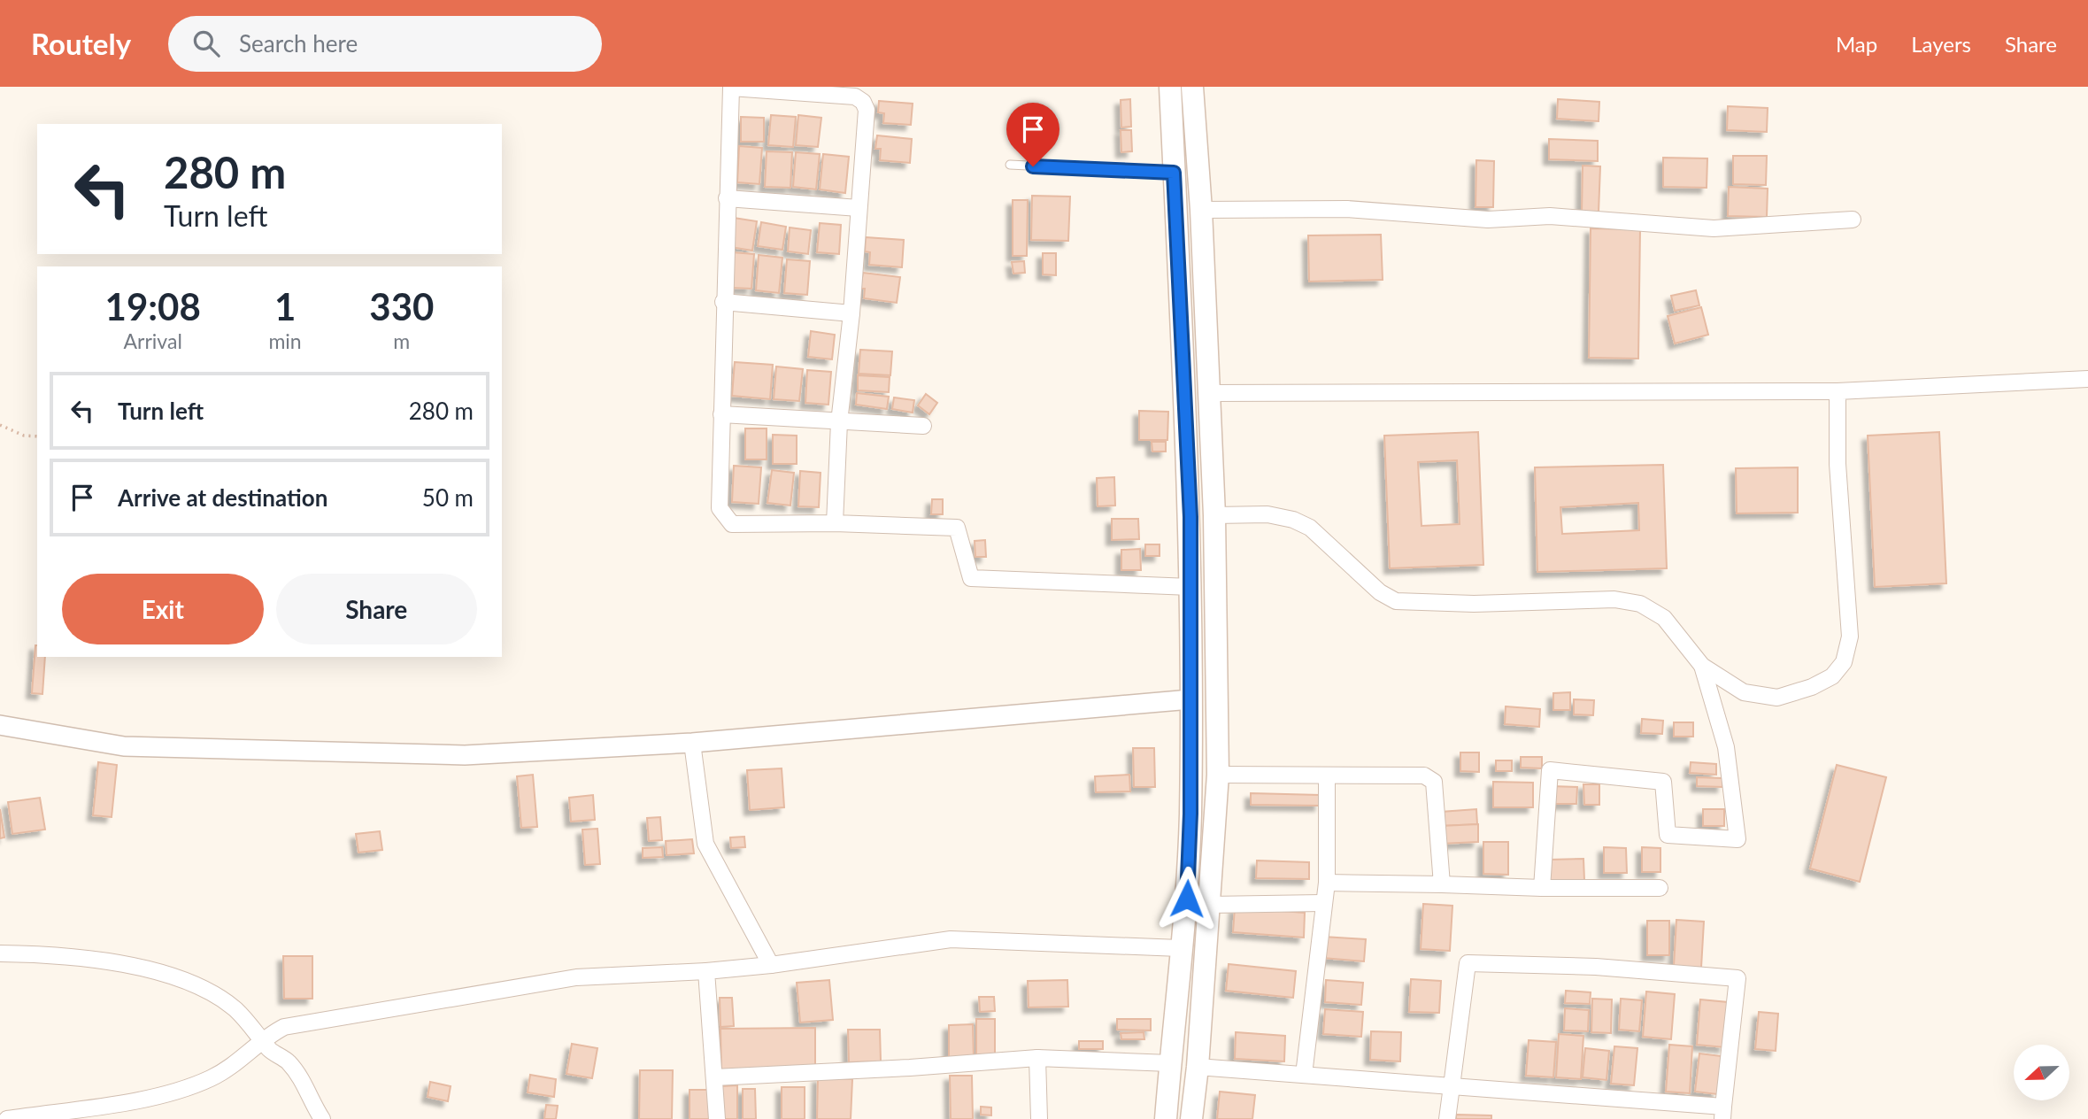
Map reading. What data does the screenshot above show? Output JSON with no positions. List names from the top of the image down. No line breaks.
{"north":"left","page":{"header":"Routely","search":"Search here","nav":["Map","Layers","Share"],"turn":["280 m","Turn left"],"eta":["19:08","Arrival","1","min","330","m"],"list":[{"name":"Turn left","value":"280 m"},{"name":"Arrive at destination","value":"50 m"}],"buttons":["Exit","Share"]}}
